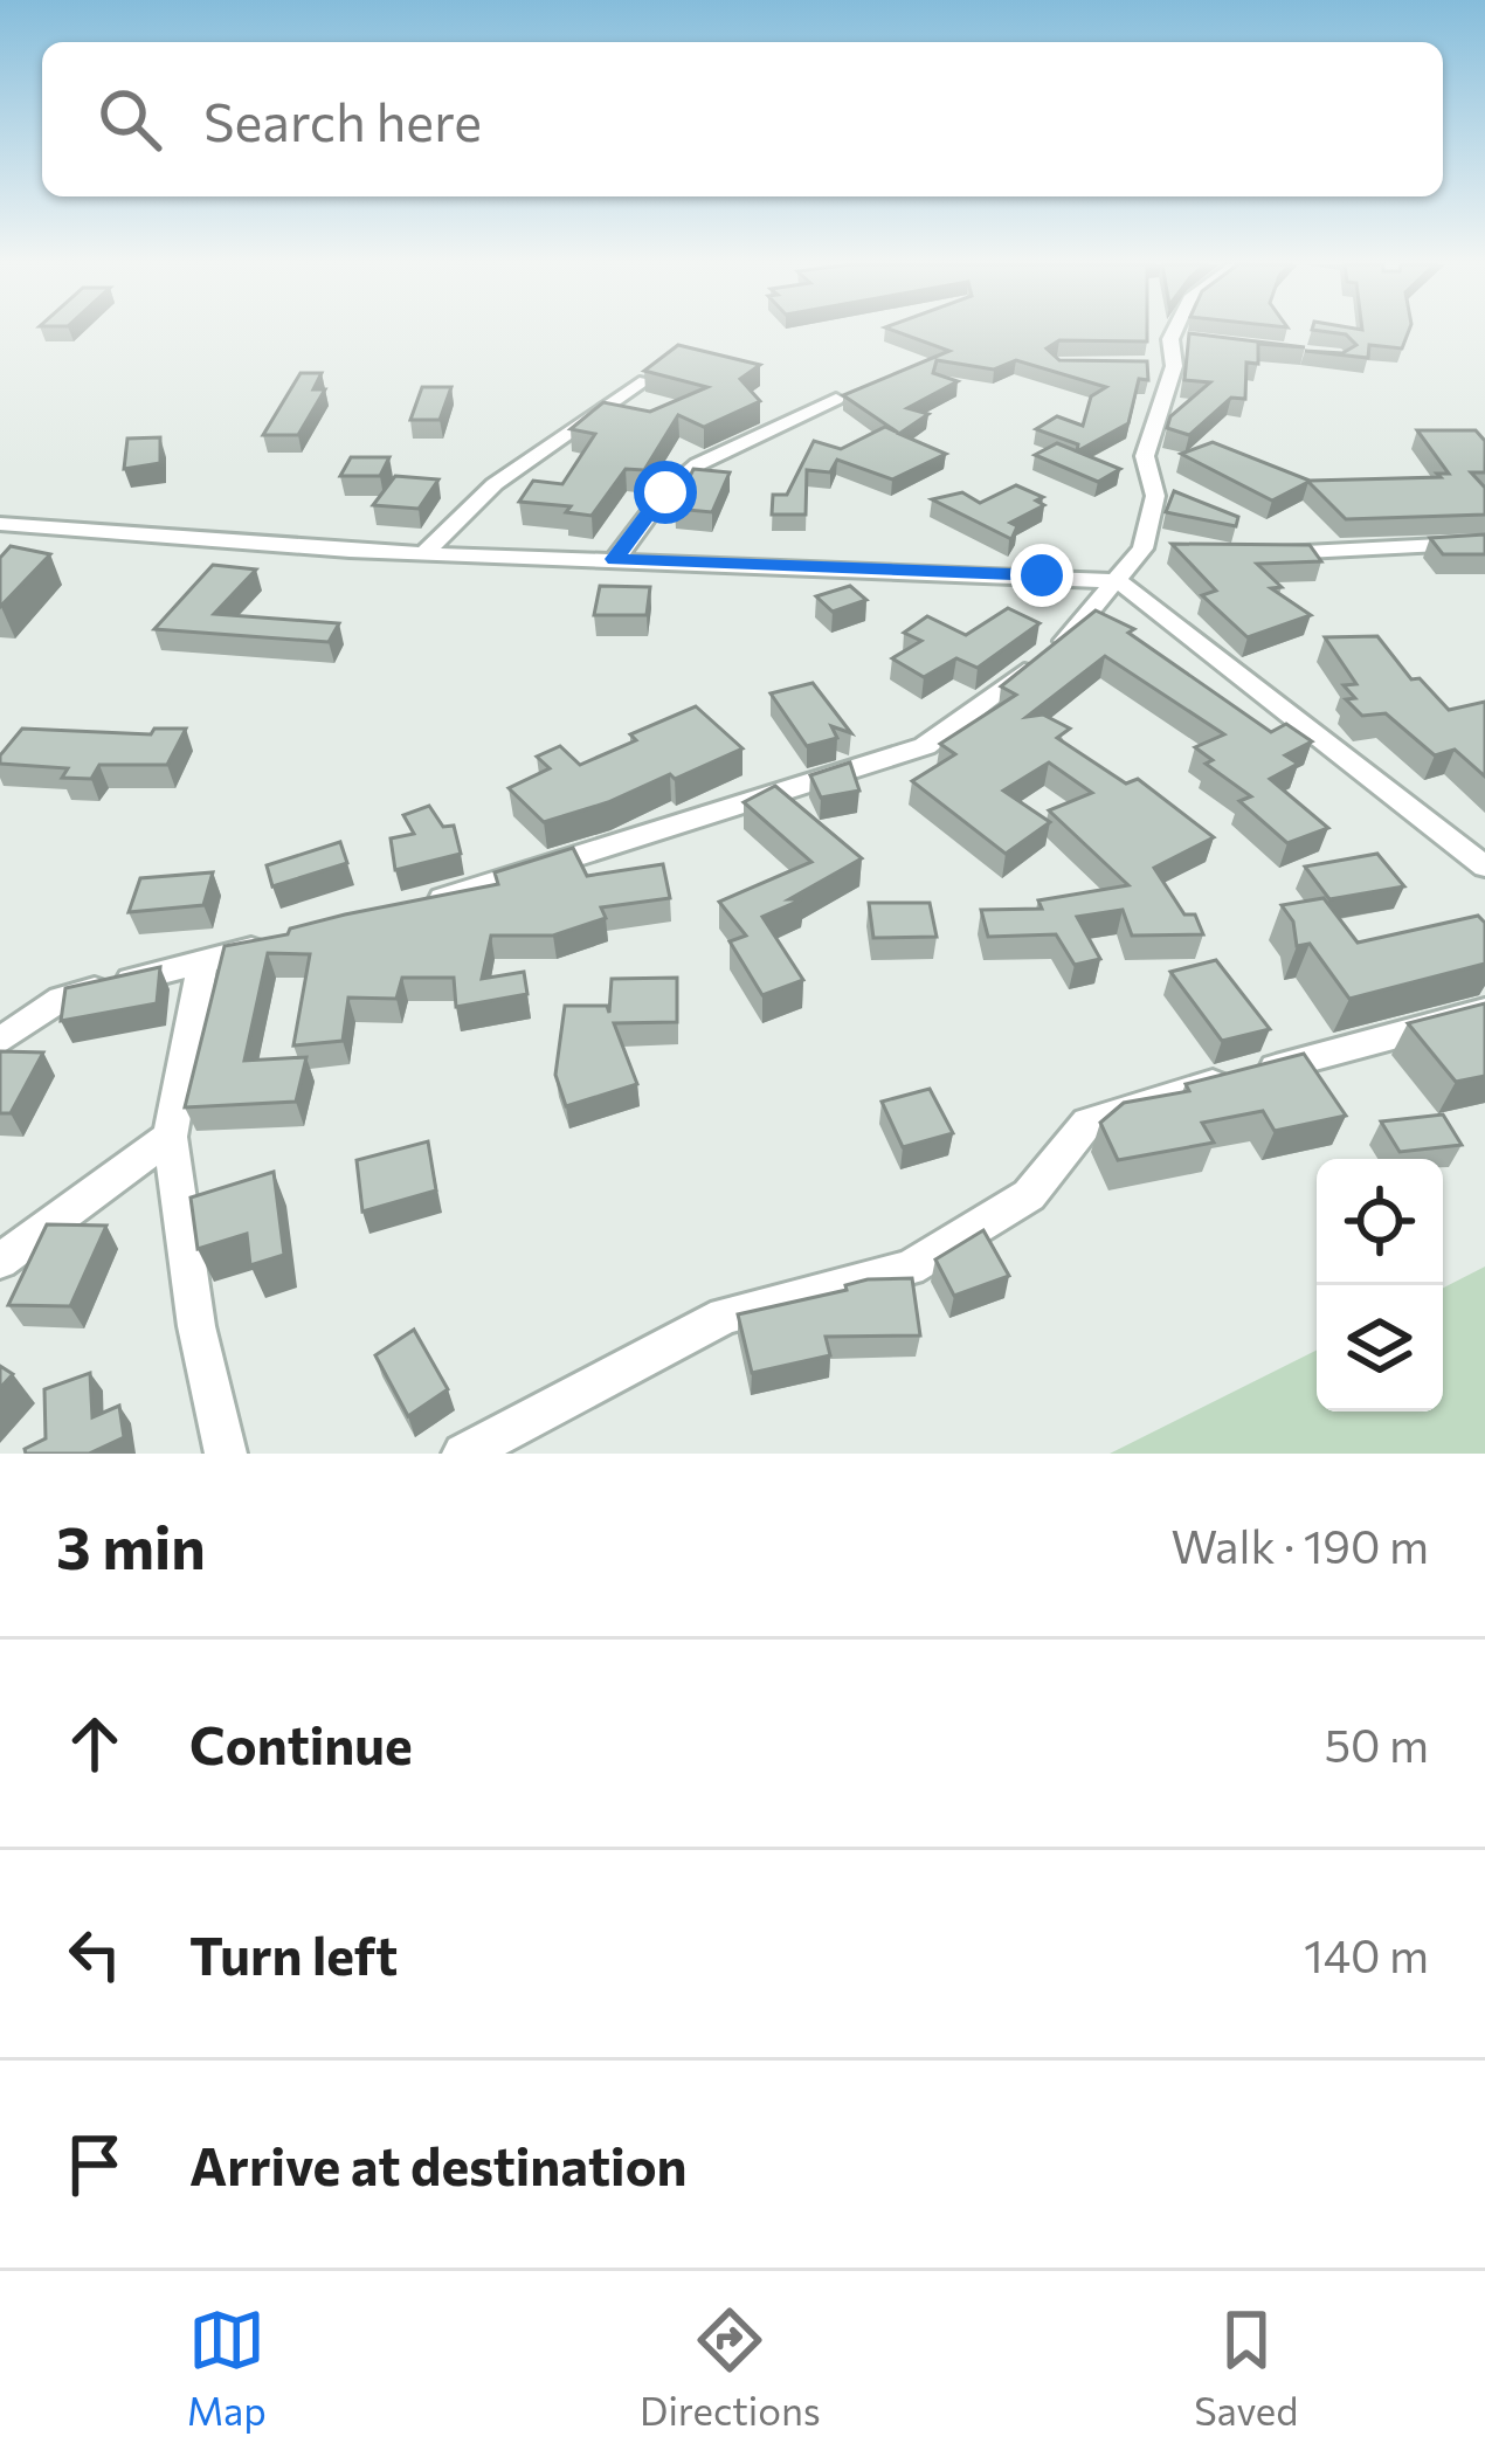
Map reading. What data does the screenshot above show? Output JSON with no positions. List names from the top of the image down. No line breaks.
{"page":{"search":"Search here","heading":["3 min","Walk · 190 m"],"list":[["Continue","50 m"],["Turn left","140 m"],"Arrive at destination"],"nav":["Map","Directions","Saved"]}}
